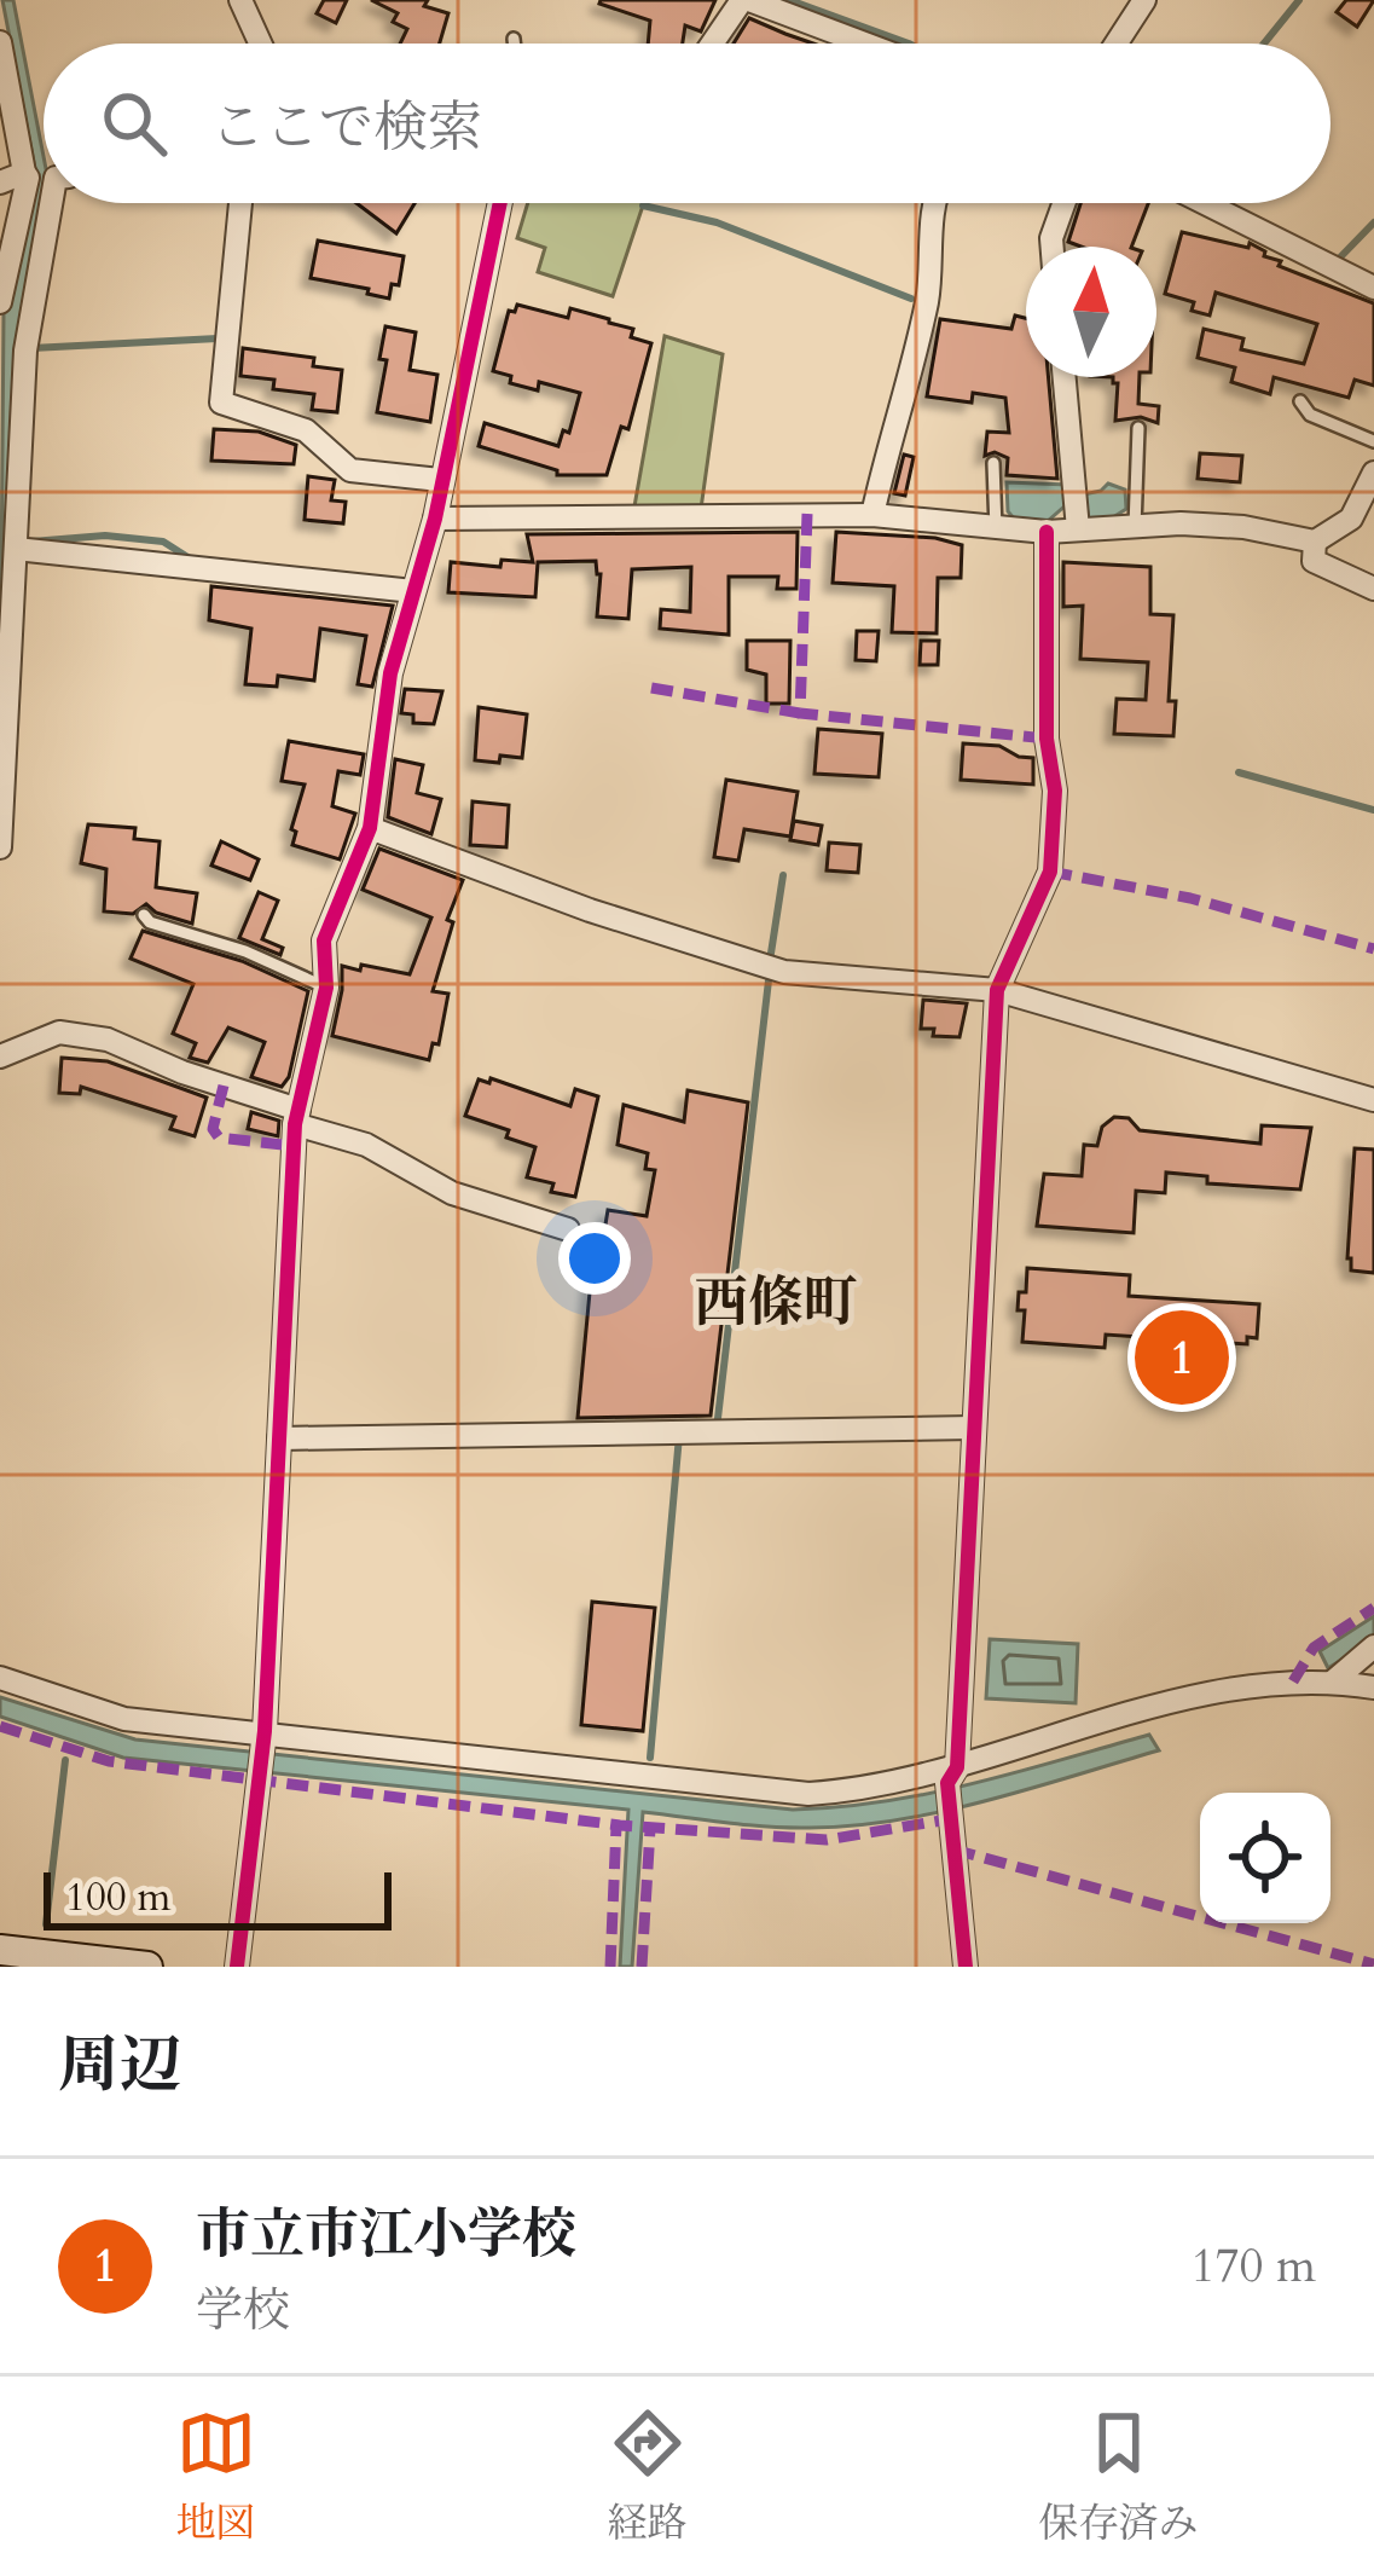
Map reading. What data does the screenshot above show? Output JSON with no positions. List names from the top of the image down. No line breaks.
{"districts":["西條町"],"scale_bar":"100 m","north":"top","page":{"search":"ここで検索","pins":"1","scale":"100 m","heading":"周辺","list":[{"mark":"1","name":"市立市江小学校","note":"学校","value":"170 m"}],"nav":["地図","経路","保存済み"]}}
